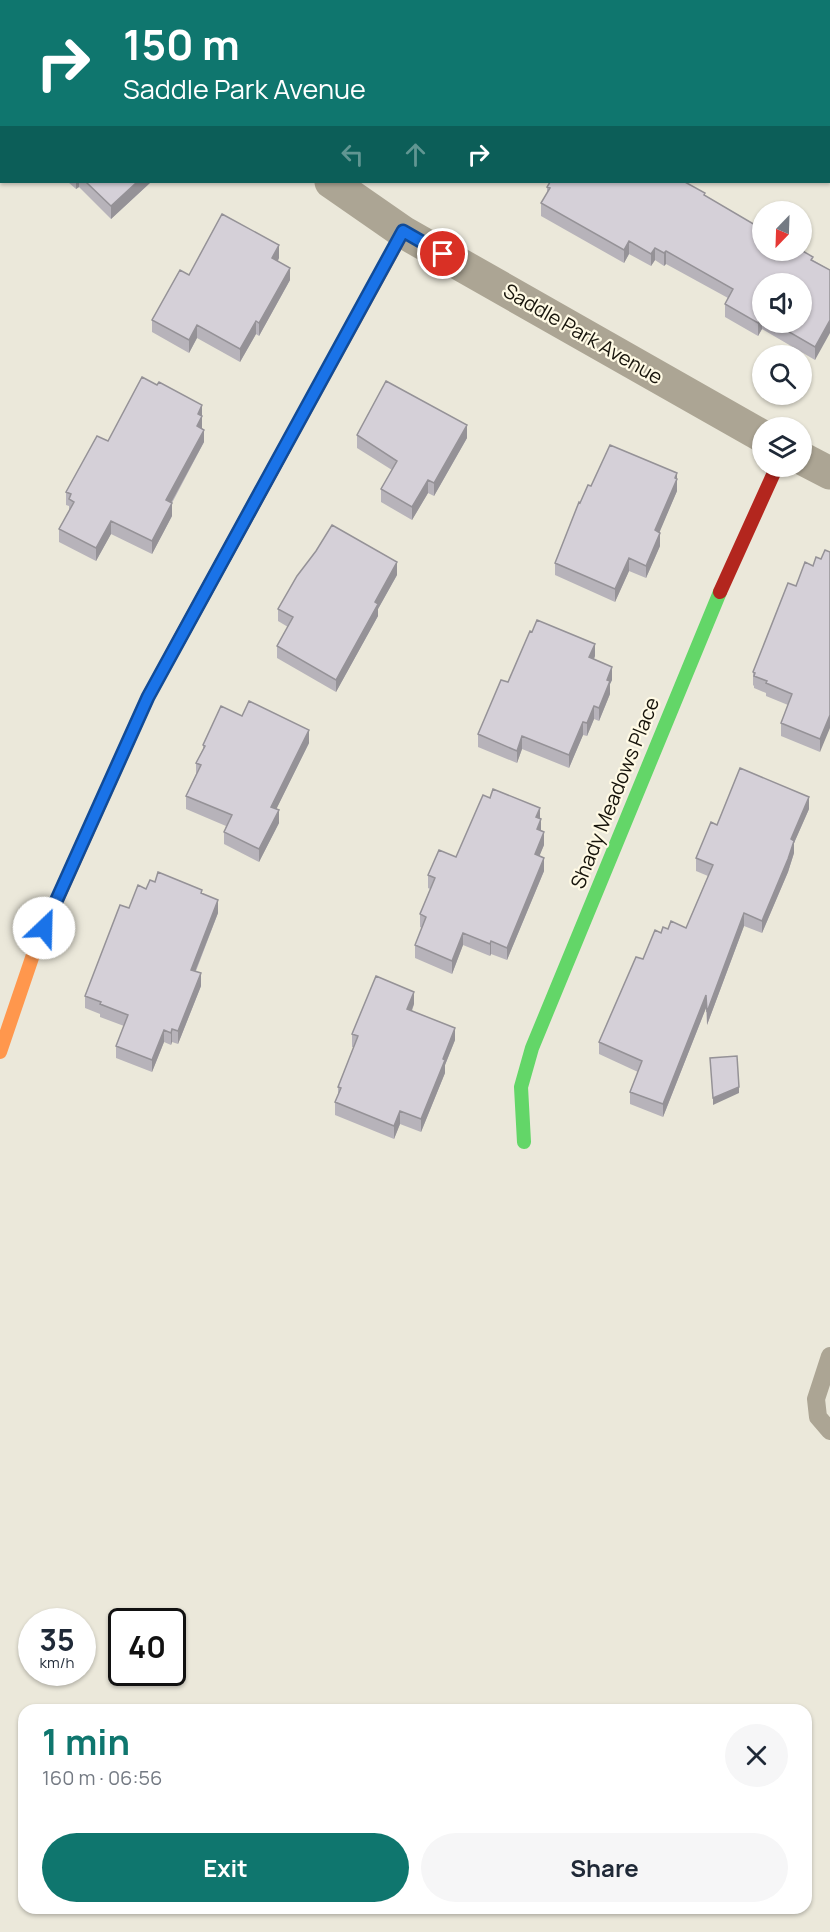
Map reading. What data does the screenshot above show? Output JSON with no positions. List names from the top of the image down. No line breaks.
{"streets":{"street":["Saddle Park Avenue","Shady Meadows Place"]},"north":"bottom left","page":{"turn":["150 m","Saddle Park Avenue"],"speed":"35 km/h","limit":"40","heading":["1 min","160 m · 06:56"],"buttons":["Exit","Share"]}}
